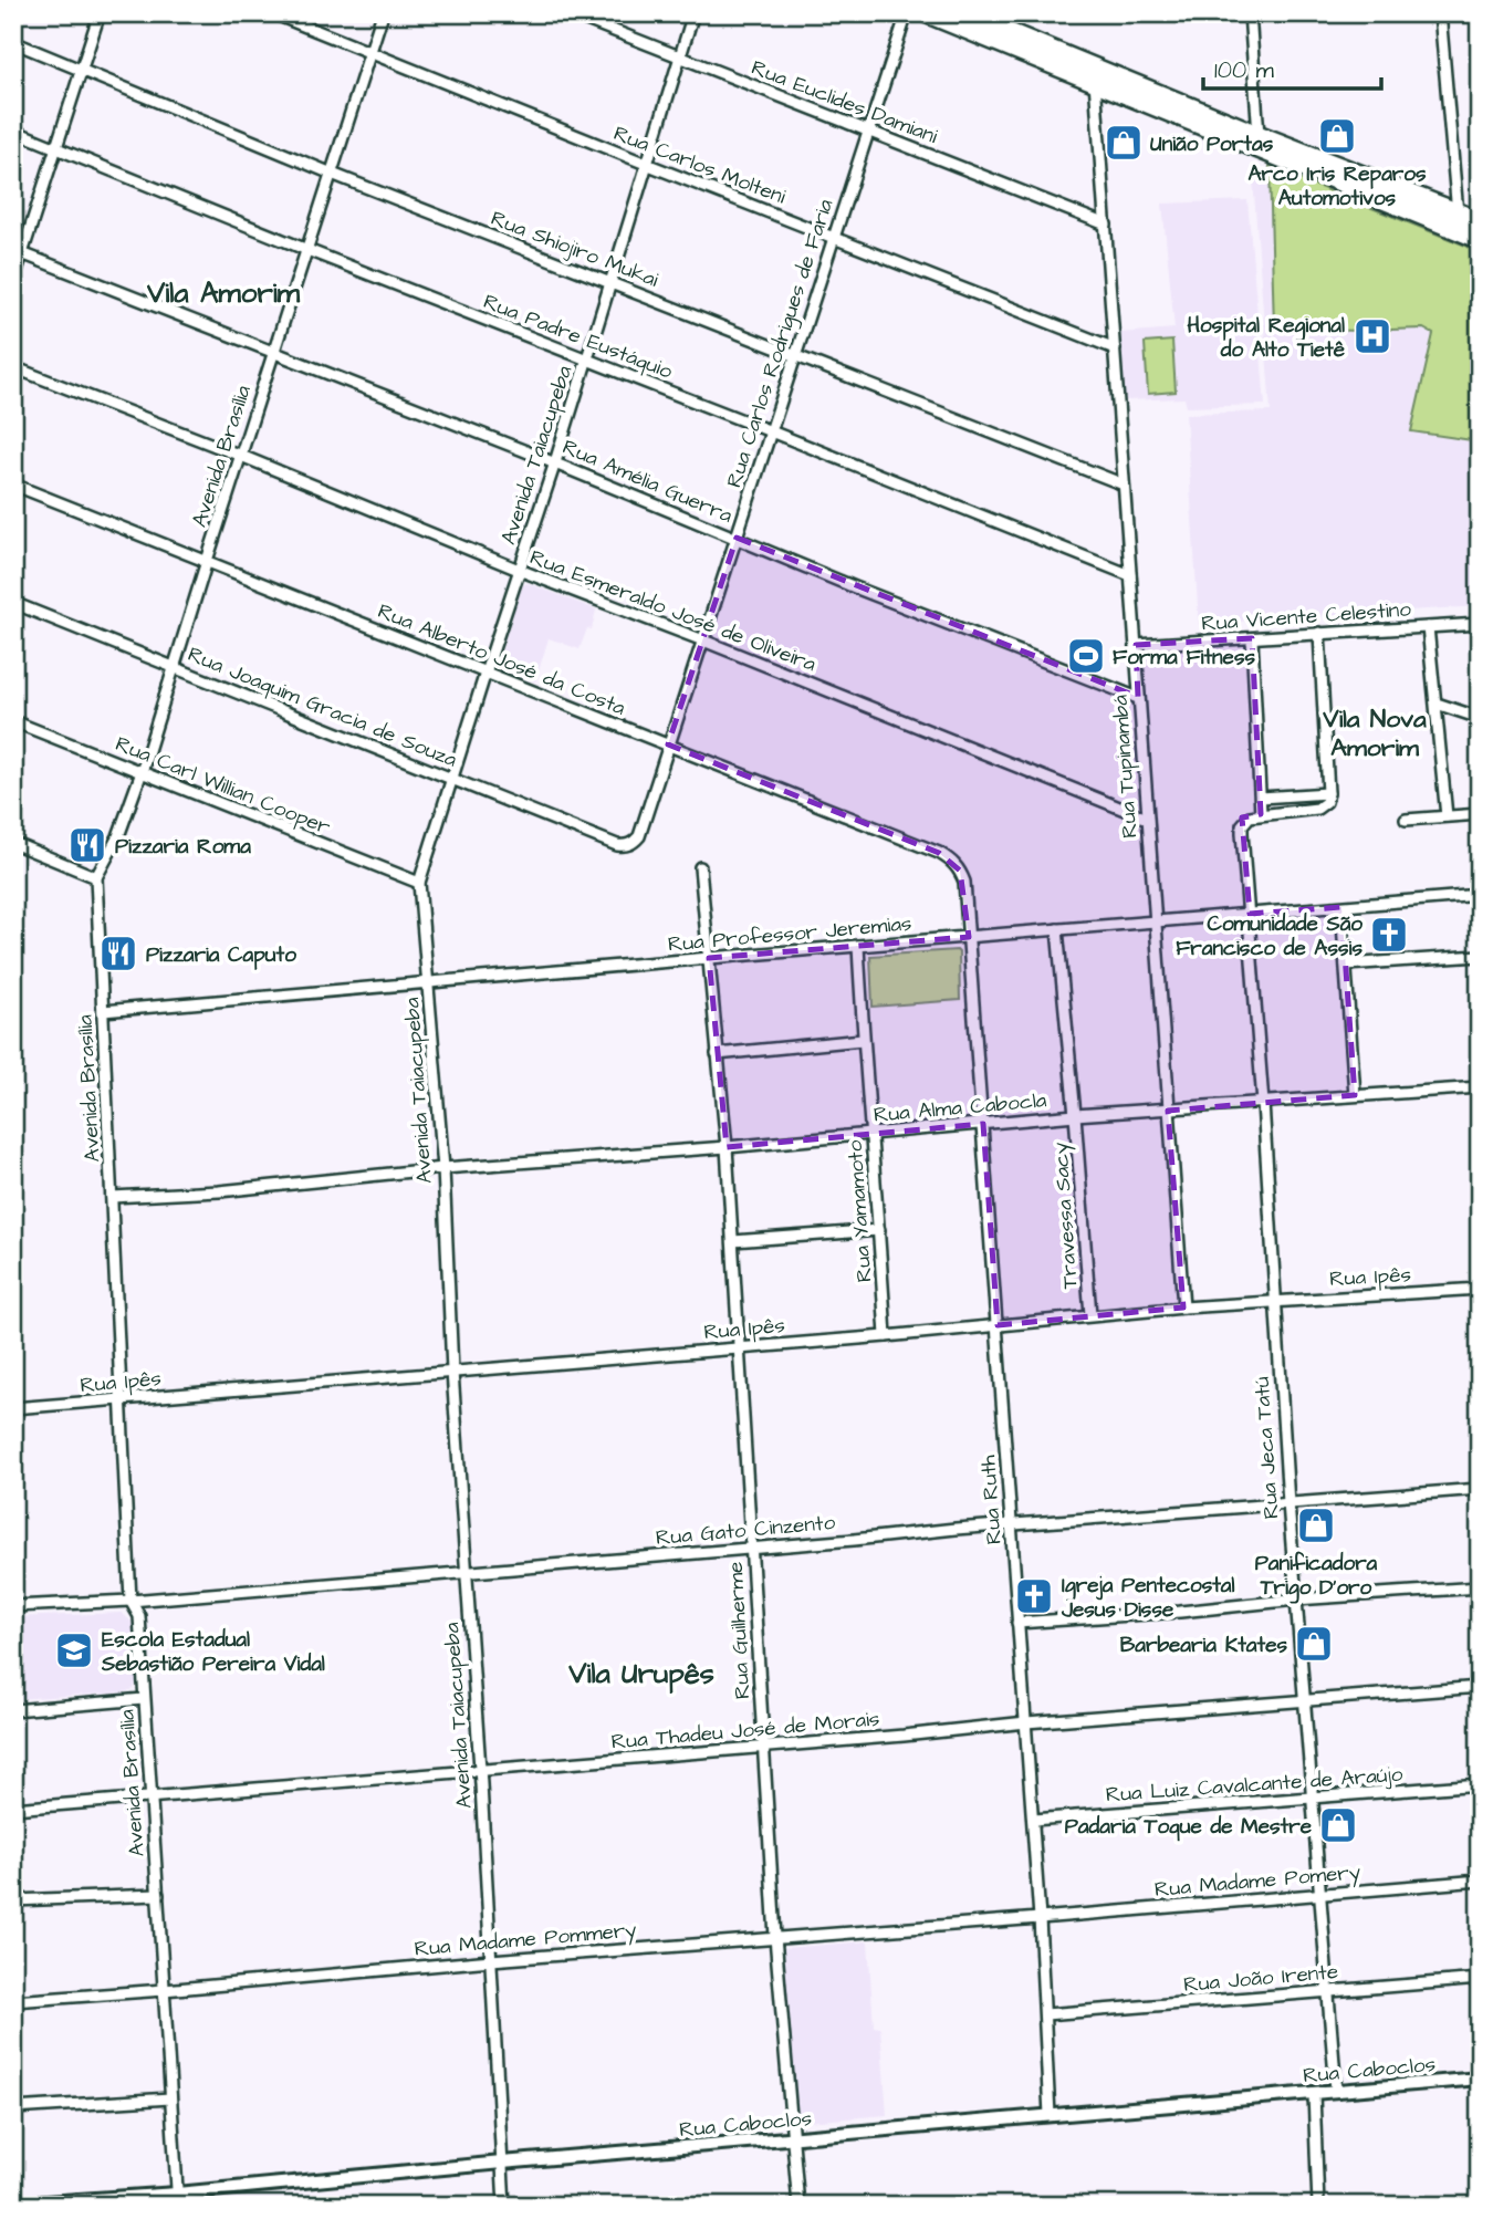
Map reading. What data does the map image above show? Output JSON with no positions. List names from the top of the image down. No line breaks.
{"streets":{"street":["Rua Euclides Damiani","Rua Carlos Molteni","Rua Shiojiro Mukai","Rua Padre Eustáquio","Rua Carlos Rodrigues de Faria","Avenida Taiacupeba","Avenida Brasília","Rua Amélia Guerra","Rua Esmeraldo José de Oliveira","Rua Vicente Celestino","Rua Alberto José da Costa","Rua Joaquim Gracia de Souza","Rua Tupinambá","Rua Carl Willian Cooper","Rua Professor Jeremias","Rua Alma Cabocla","Rua Yamamoto","Travessa Sacy","Rua Ipês","Rua Jeca Tatú","Rua Ruth","Rua Gato Cinzento","Rua Guilherme","Rua Thadeu José de Morais","Rua Luiz Cavalcante de Araújo","Rua Madame Pomery","Rua Madame Pommery","Rua João Irente","Rua Caboclos"]},"crossings":[["Rua Euclides Damiani","Rua Carlos Rodrigues de Faria"],["Rua Euclides Damiani","Avenida Taiacupeba"],["Rua Euclides Damiani","Rua Tupinambá"],["Rua Carlos Molteni","Rua Carlos Rodrigues de Faria"],["Rua Carlos Molteni","Avenida Taiacupeba"],["Rua Carlos Molteni","Avenida Brasília"],["Rua Carlos Molteni","Rua Tupinambá"],["Rua Shiojiro Mukai","Rua Carlos Rodrigues de Faria"],["Rua Shiojiro Mukai","Avenida Taiacupeba"],["Rua Shiojiro Mukai","Avenida Brasília"],["Rua Shiojiro Mukai","Rua Tupinambá"],["Rua Padre Eustáquio","Rua Carlos Rodrigues de Faria"],["Rua Padre Eustáquio","Avenida Taiacupeba"],["Rua Padre Eustáquio","Avenida Brasília"],["Rua Padre Eustáquio","Rua Tupinambá"],["Rua Carlos Rodrigues de Faria","Rua Amélia Guerra"],["Rua Carlos Rodrigues de Faria","Rua Esmeraldo José de Oliveira"],["Rua Carlos Rodrigues de Faria","Rua Alberto José da Costa"],["Rua Carlos Rodrigues de Faria","Rua Joaquim Gracia de Souza"],["Avenida Taiacupeba","Rua Amélia Guerra"],["Avenida Taiacupeba","Rua Esmeraldo José de Oliveira"],["Avenida Taiacupeba","Rua Alberto José da Costa"],["Avenida Taiacupeba","Rua Joaquim Gracia de Souza"],["Avenida Taiacupeba","Rua Carl Willian Cooper"],["Avenida Taiacupeba","Rua Professor Jeremias"],["Avenida Taiacupeba","Rua Alma Cabocla"],["Avenida Taiacupeba","Rua Ipês"],["Avenida Taiacupeba","Rua Gato Cinzento"],["Avenida Taiacupeba","Rua Thadeu José de Morais"],["Avenida Taiacupeba","Rua Madame Pommery"],["Avenida Taiacupeba","Rua Caboclos"],["Avenida Brasília","Rua Amélia Guerra"],["Avenida Brasília","Rua Esmeraldo José de Oliveira"],["Avenida Brasília","Rua Alberto José da Costa"],["Avenida Brasília","Rua Joaquim Gracia de Souza"],["Avenida Brasília","Rua Carl Willian Cooper"],["Avenida Brasília","Rua Professor Jeremias"],["Avenida Brasília","Rua Alma Cabocla"],["Avenida Brasília","Rua Ipês"],["Avenida Brasília","Rua Gato Cinzento"],["Avenida Brasília","Rua Thadeu José de Morais"],["Avenida Brasília","Rua Madame Pommery"],["Avenida Brasília","Rua Caboclos"],["Rua Amélia Guerra","Rua Tupinambá"],["Rua Esmeraldo José de Oliveira","Rua Tupinambá"],["Rua Vicente Celestino","Rua Tupinambá"],["Rua Alberto José da Costa","Rua Ruth"],["Rua Tupinambá","Rua Professor Jeremias"],["Rua Tupinambá","Rua Alma Cabocla"],["Rua Tupinambá","Rua Ipês"],["Rua Professor Jeremias","Rua Yamamoto"],["Rua Professor Jeremias","Travessa Sacy"],["Rua Professor Jeremias","Rua Jeca Tatú"],["Rua Professor Jeremias","Rua Ruth"],["Rua Professor Jeremias","Rua Guilherme"],["Rua Alma Cabocla","Rua Yamamoto"],["Rua Alma Cabocla","Travessa Sacy"],["Rua Alma Cabocla","Rua Jeca Tatú"],["Rua Alma Cabocla","Rua Ruth"],["Rua Alma Cabocla","Rua Guilherme"],["Rua Yamamoto","Rua Ipês"],["Travessa Sacy","Rua Ipês"],["Rua Ipês","Rua Jeca Tatú"],["Rua Ipês","Rua Ruth"],["Rua Ipês","Rua Guilherme"],["Rua Jeca Tatú","Rua Gato Cinzento"],["Rua Jeca Tatú","Rua Thadeu José de Morais"],["Rua Jeca Tatú","Rua Luiz Cavalcante de Araújo"],["Rua Jeca Tatú","Rua Madame Pomery"],["Rua Jeca Tatú","Rua João Irente"],["Rua Jeca Tatú","Rua Caboclos"],["Rua Ruth","Rua Gato Cinzento"],["Rua Ruth","Rua Thadeu José de Morais"],["Rua Ruth","Rua Luiz Cavalcante de Araújo"],["Rua Ruth","Rua Madame Pomery"],["Rua Ruth","Rua Madame Pommery"],["Rua Ruth","Rua João Irente"],["Rua Ruth","Rua Caboclos"],["Rua Gato Cinzento","Rua Guilherme"],["Rua Guilherme","Rua Thadeu José de Morais"],["Rua Guilherme","Rua Madame Pommery"],["Rua Guilherme","Rua Caboclos"],["Rua Madame Pomery","Rua Madame Pommery"]],"districts":["Vila Amorim","Vila Nova Amorim","Vila Urupês"],"places":{"shop":["Arco Iris Reparos Automotivos","União Portas","Panificadora Trigo D'oro","Barbearia Ktates","Padaria Toque de Mestre"],"hospital":["Hospital Regional do Alto Tietê"],"sports":["Forma Fitness"],"restaurant":["Pizzaria Roma","Pizzaria Caputo"],"church":["Comunidade São Francisco de Assis","Igreja Pentecostal Jesus Disse"],"school or university":["Escola Estadual Sebastião Pereira Vidal"]},"scale_bar":"100 m"}
